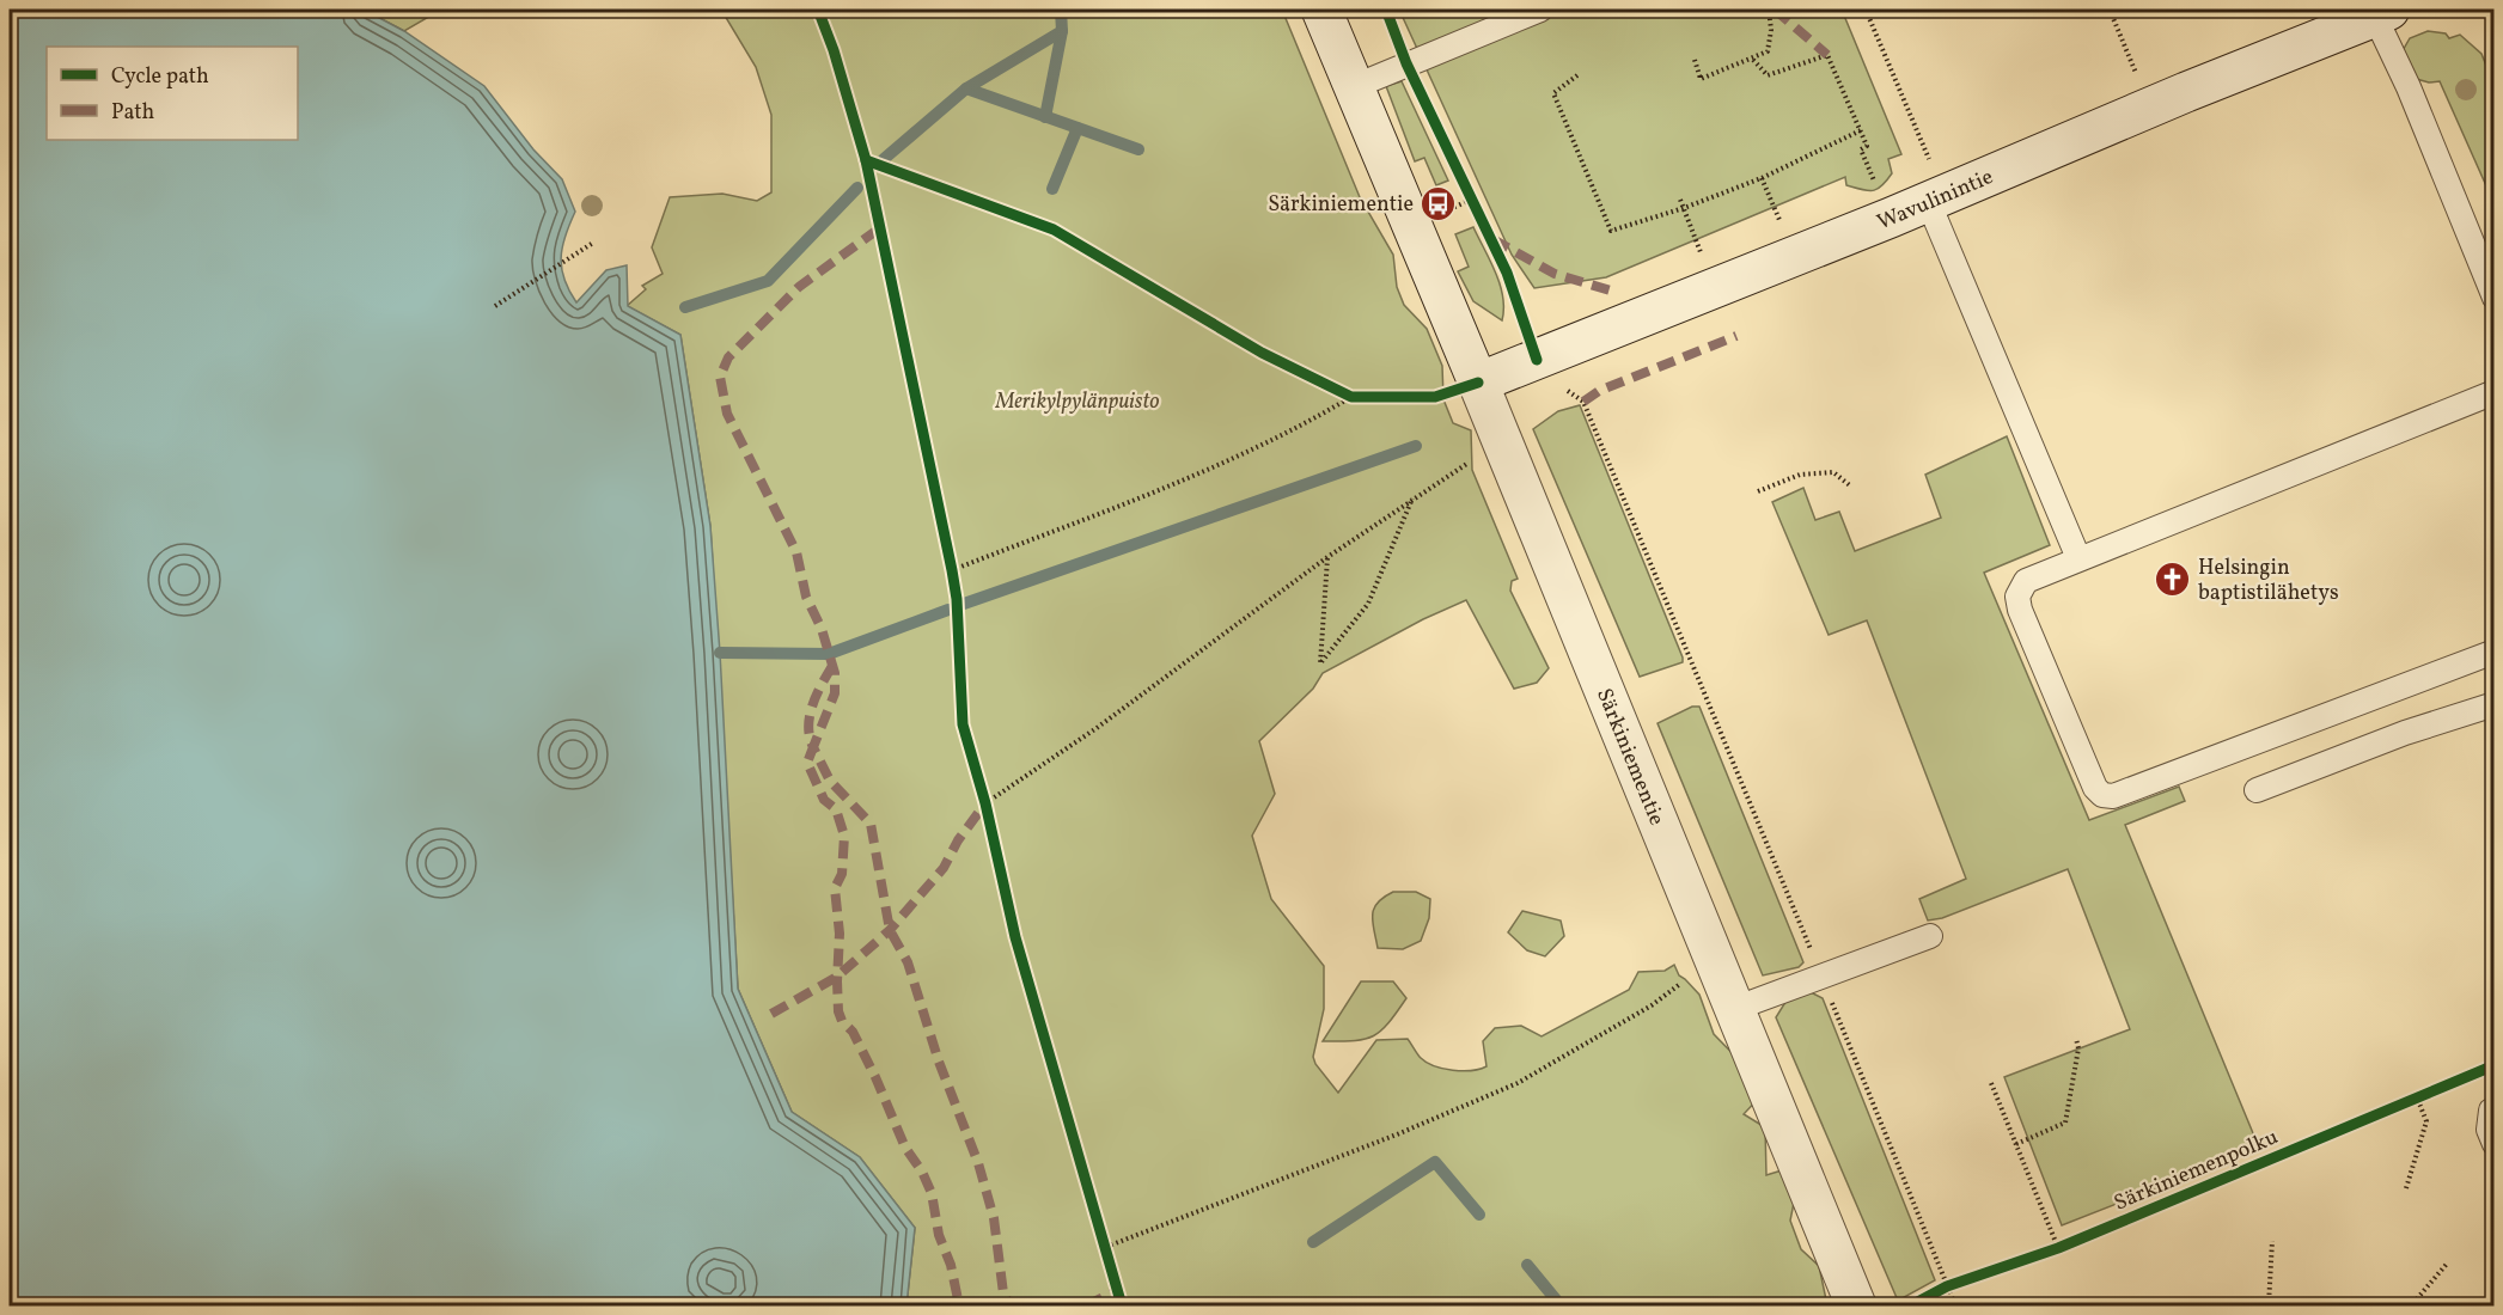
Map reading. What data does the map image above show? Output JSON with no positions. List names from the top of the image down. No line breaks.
{"streets":{"street":["Wavulinintie","Särkiniementie"],"cycle path":["Särkiniemenpolku"]},"crossings":[["Wavulinintie","Särkiniementie"]],"parks":["Merikylpylänpuisto"],"places":{"bus stop":["Särkiniementie"],"church":["Helsingin baptistilähetys"]},"legend":["Cycle path","Path"]}
